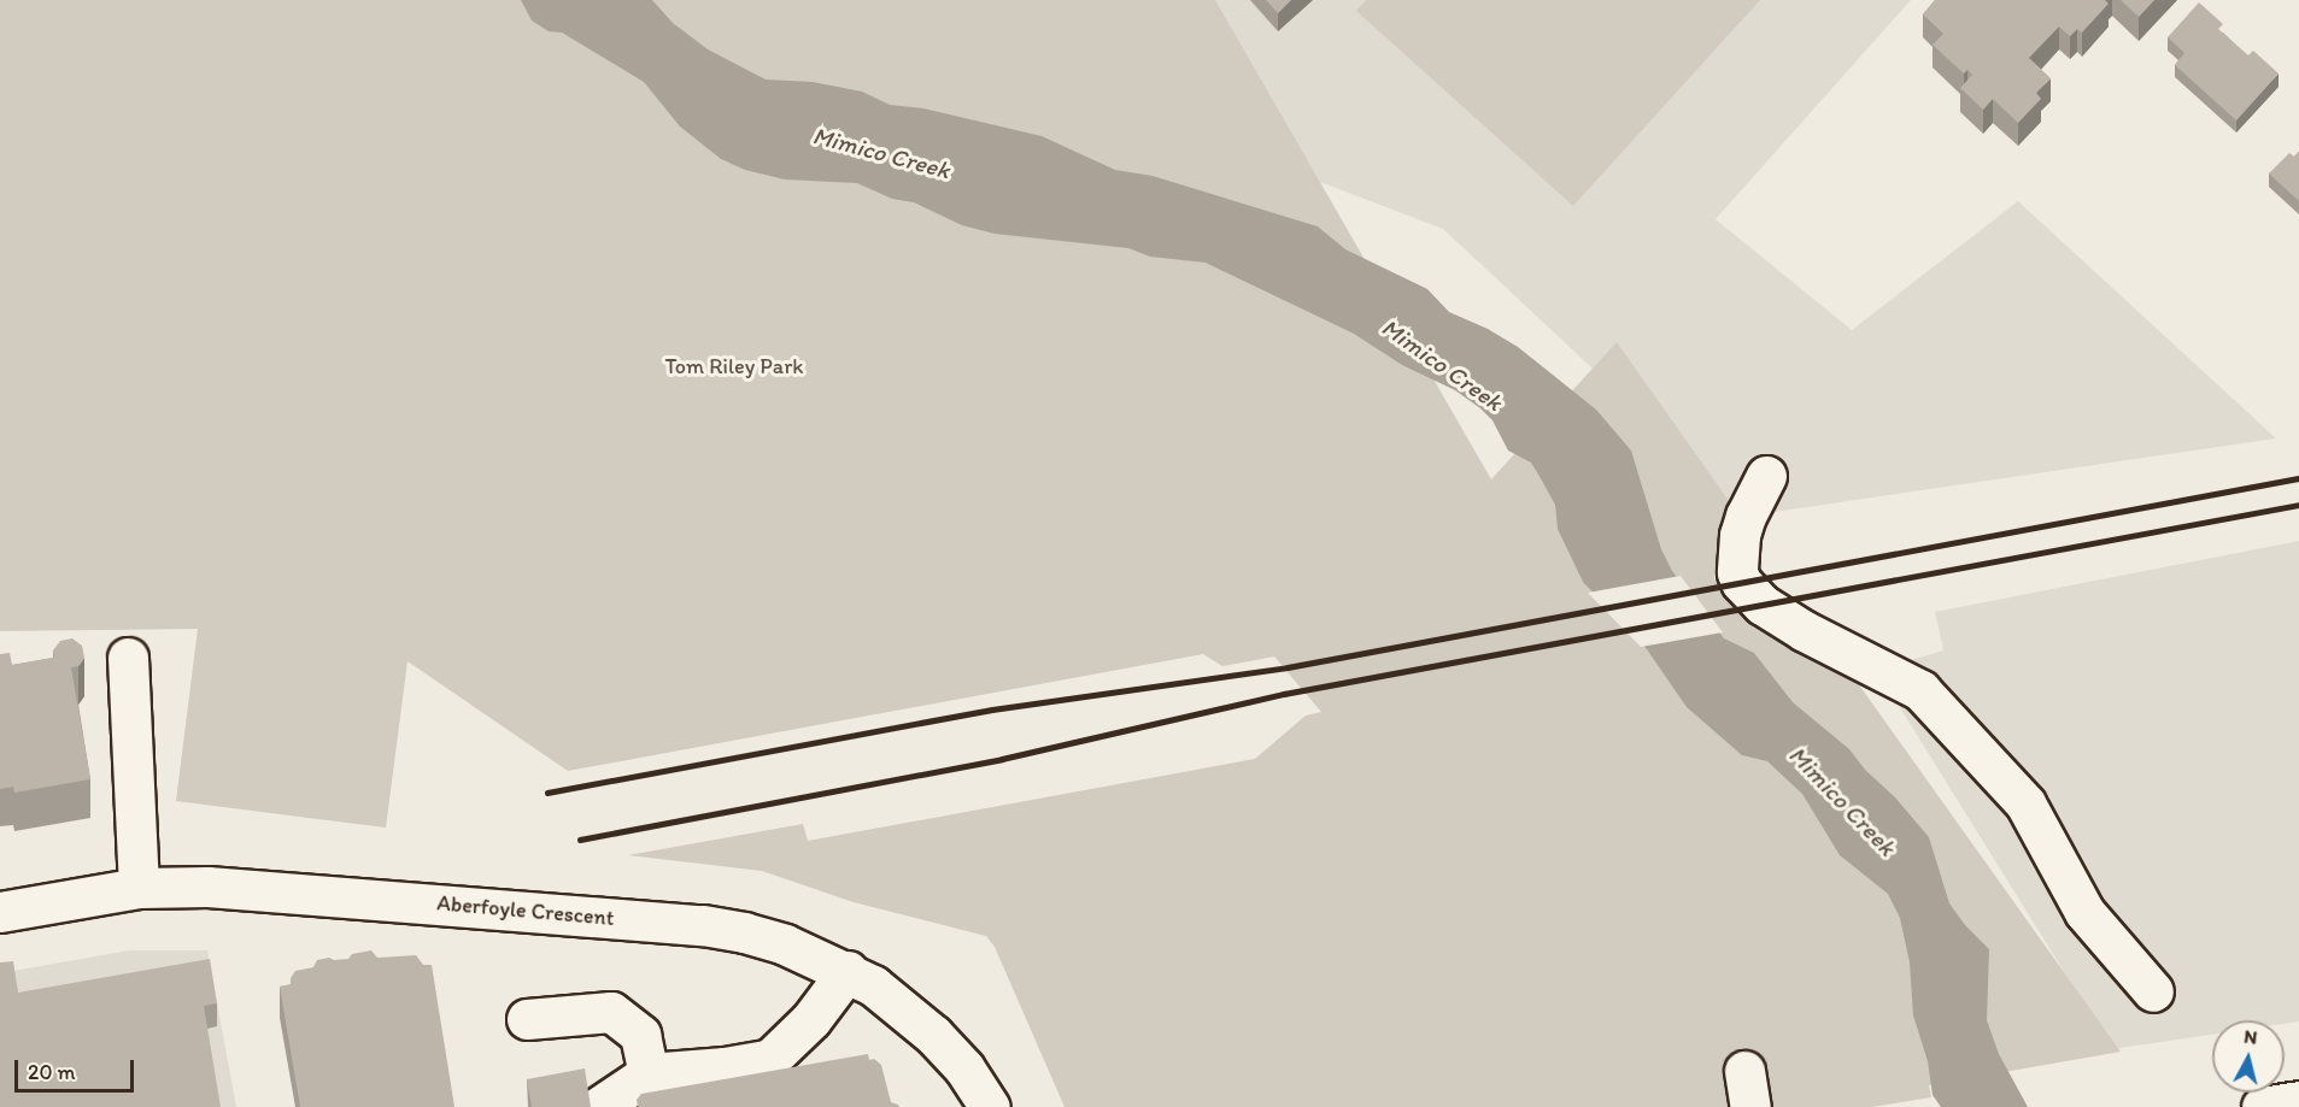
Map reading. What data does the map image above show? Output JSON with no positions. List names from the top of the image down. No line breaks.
{"streets":{"street":["Aberfoyle Crescent"]},"water":["Mimico Creek"],"parks":["Tom Riley Park"],"scale_bar":"20 m","north":"top"}
